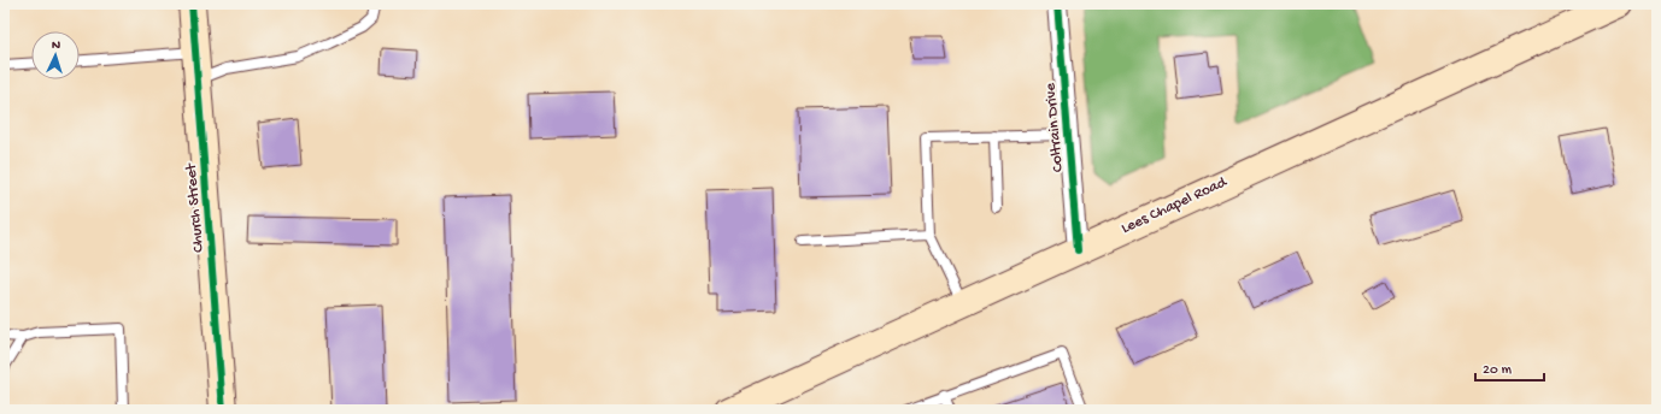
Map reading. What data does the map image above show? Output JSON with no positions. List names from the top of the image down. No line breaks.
{"streets":{"main road":["Lees Chapel Road","Church Street"],"street":["Coltrain Drive"]},"crossings":[["Coltrain Drive","Lees Chapel Road"]],"scale_bar":"20 m","north":"top"}
